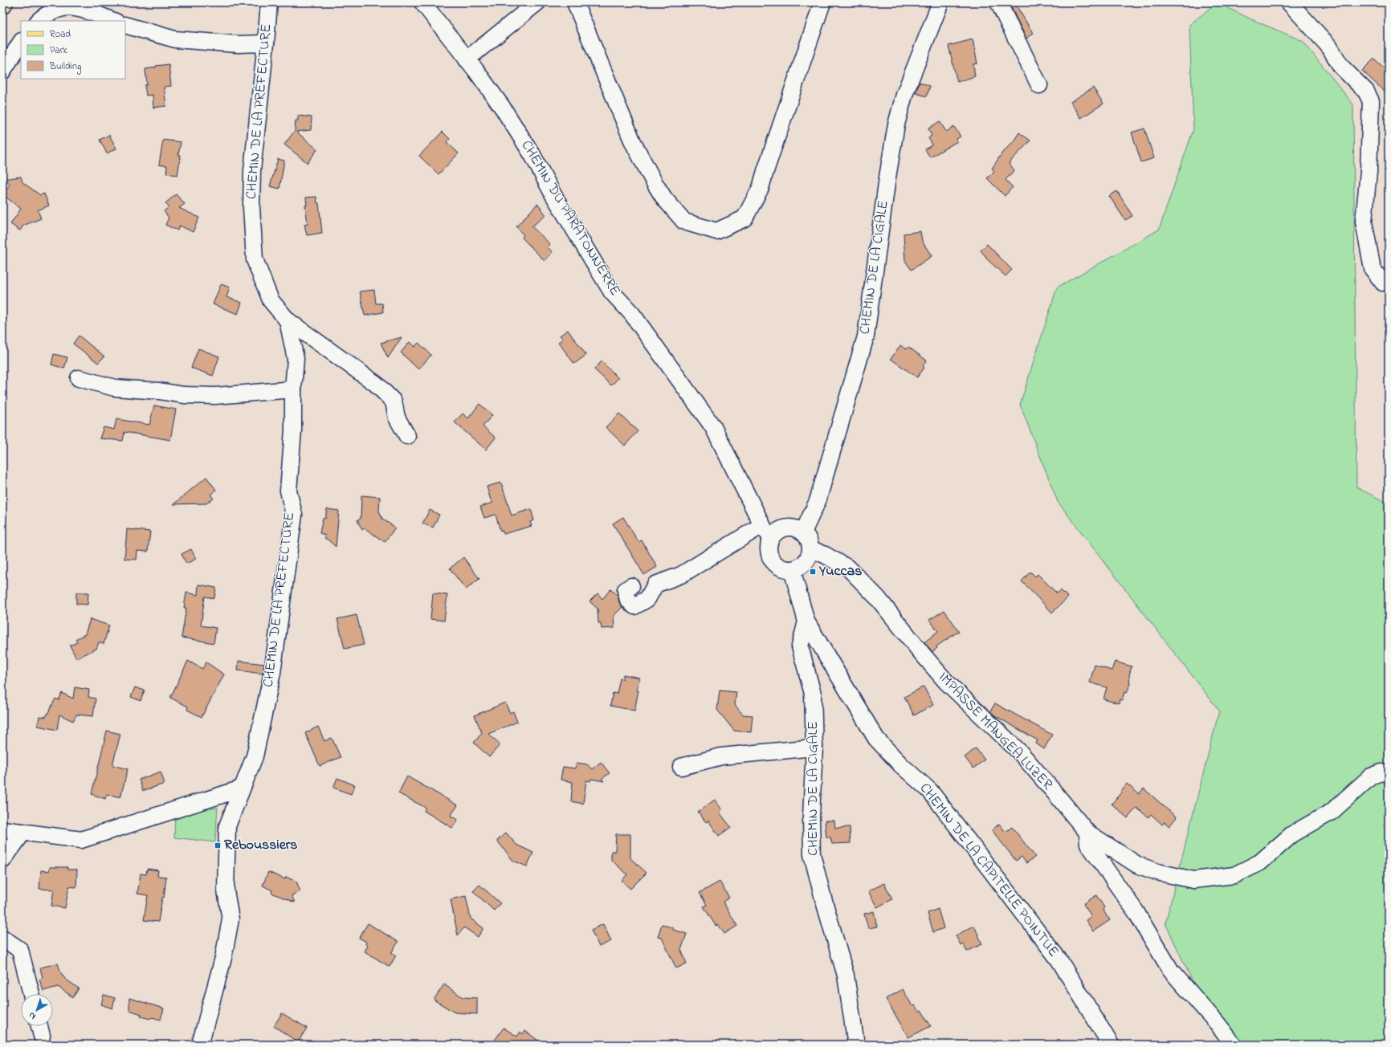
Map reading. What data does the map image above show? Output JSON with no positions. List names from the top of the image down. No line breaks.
{"streets":{"street":["CHEMIN DE LA PRÉFECTURE","CHEMIN DU PARATONNERRE","CHEMIN DE LA CIGALE","IMPASSE MANGEA LUZER","CHEMIN DE LA CAPITELLE POINTUE"]},"crossings":[["CHEMIN DU PARATONNERRE","CHEMIN DE LA CIGALE"],["CHEMIN DU PARATONNERRE","IMPASSE MANGEA LUZER"],["CHEMIN DE LA CIGALE","IMPASSE MANGEA LUZER"],["CHEMIN DE LA CIGALE","CHEMIN DE LA CAPITELLE POINTUE"]],"places":{"transit":["Yuccas","Reboussiers"]},"legend":["Road","Park","Building"],"north":"bottom left"}
